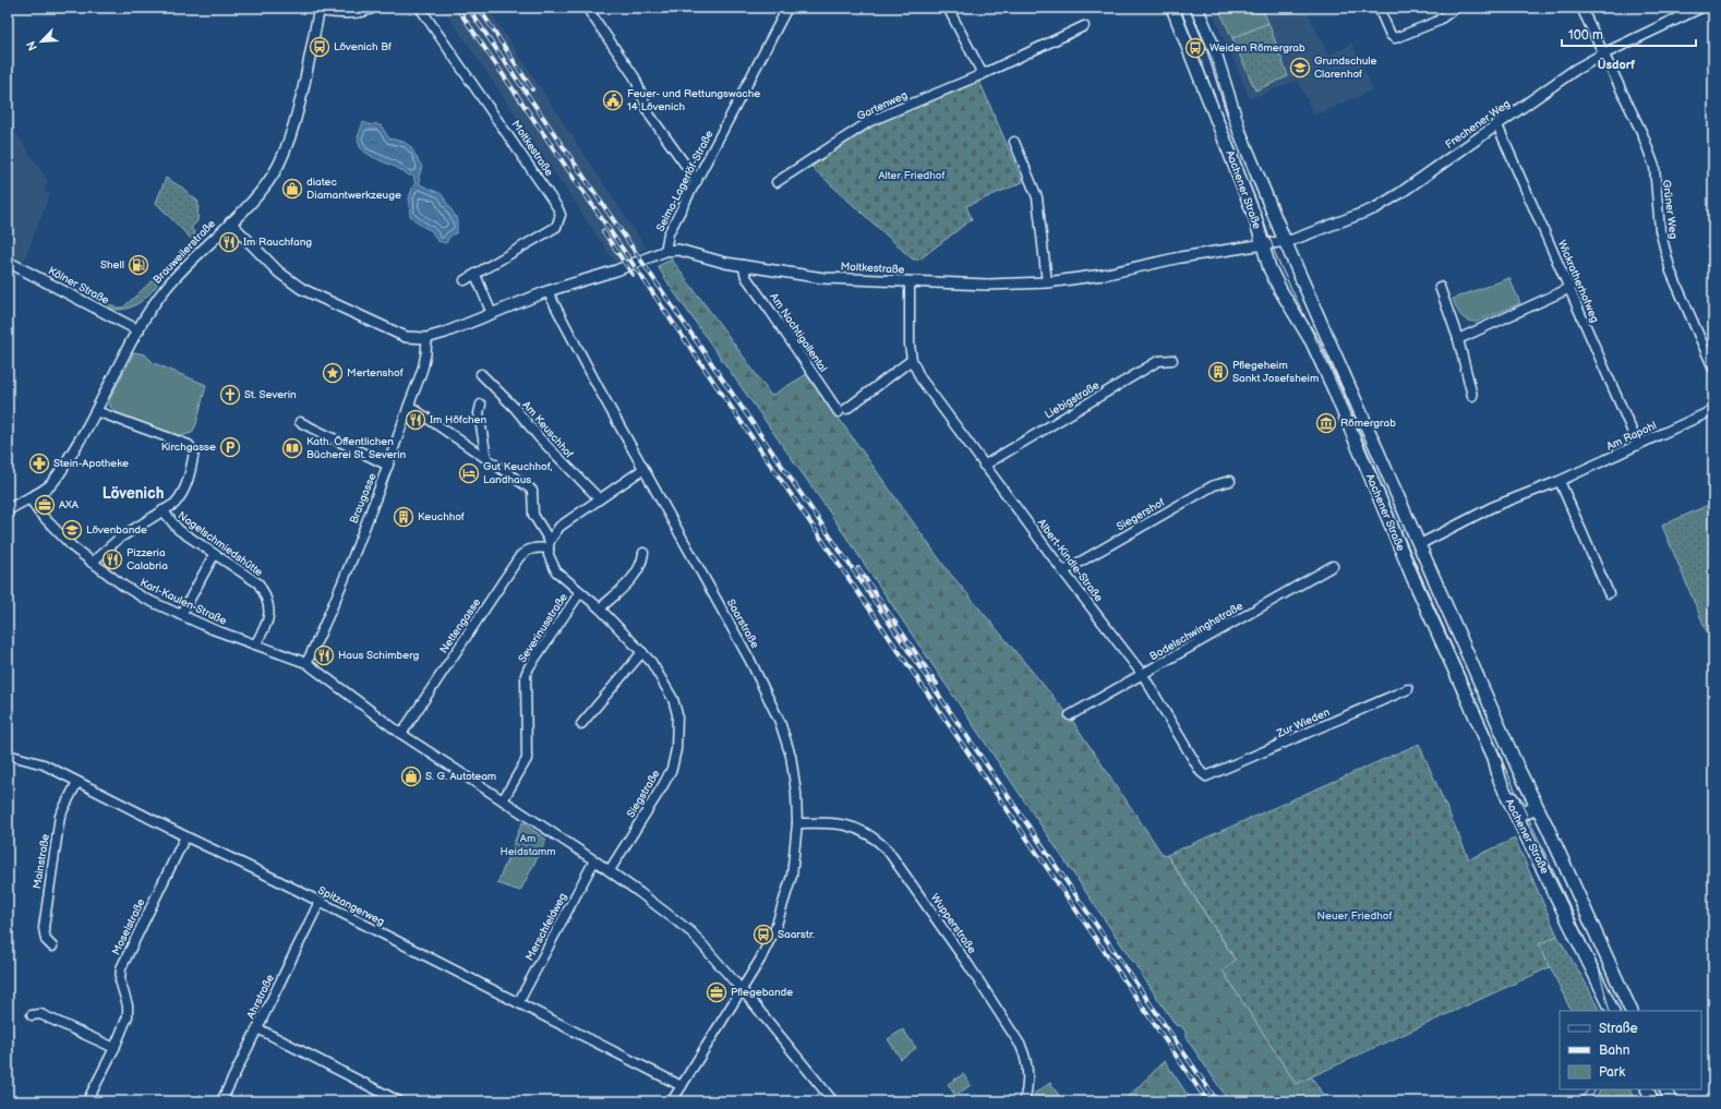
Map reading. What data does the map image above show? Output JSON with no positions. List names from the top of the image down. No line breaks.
{"streets":{"main road":["Aachener Straße"],"street":["Gartenweg","Frechener Weg","Moltkestraße","Selma-Lagerlöf-Straße","Grüner Weg","Brauweilerstraße","Wickratherhofweg","Kölner Straße","Am Nachtigallental","Liebigstraße","Am Keuschhof","Am Rapohl","Braugasse","Siegershof","Nagelschmiedshütte","Albert-Kindle-Straße","Karl-Kaulen-Straße","Saarstraße","Nettengasse","Severinusstraße","Bodelschwinghstraße","Zur Wieden","Siegstraße","Mainstraße","Spitzangerweg","Wupperstraße","Moselstraße","Merschfeldweg","Ahrstraße"]},"crossings":[["Frechener Weg","Moltkestraße"],["Frechener Weg","Aachener Straße"],["Frechener Weg","Grüner Weg"],["Frechener Weg","Wickratherhofweg"],["Moltkestraße","Selma-Lagerlöf-Straße"],["Moltkestraße","Aachener Straße"],["Moltkestraße","Brauweilerstraße"],["Moltkestraße","Am Nachtigallental"],["Moltkestraße","Braugasse"],["Moltkestraße","Albert-Kindle-Straße"],["Moltkestraße","Saarstraße"],["Aachener Straße","Am Rapohl"],["Brauweilerstraße","Kölner Straße"],["Brauweilerstraße","Karl-Kaulen-Straße"],["Wickratherhofweg","Am Rapohl"],["Am Nachtigallental","Albert-Kindle-Straße"],["Liebigstraße","Albert-Kindle-Straße"],["Braugasse","Karl-Kaulen-Straße"],["Siegershof","Albert-Kindle-Straße"],["Nagelschmiedshütte","Karl-Kaulen-Straße"],["Albert-Kindle-Straße","Bodelschwinghstraße"],["Albert-Kindle-Straße","Zur Wieden"],["Saarstraße","Spitzangerweg"],["Saarstraße","Wupperstraße"],["Nettengasse","Siegstraße"],["Severinusstraße","Siegstraße"],["Mainstraße","Spitzangerweg"],["Spitzangerweg","Moselstraße"],["Spitzangerweg","Merschfeldweg"],["Spitzangerweg","Ahrstraße"]],"districts":["Üsdorf","Lövenich"],"parks":["Alter Friedhof","Am Heidstamm","Neuer Friedhof"],"places":{"bus stop":["Lövenich Bf","Weiden Römergrab","Saarstr."],"school or university":["Grundschule Clarenhof","Lövenbande"],"public building":["Feuer- und Rettungswache 14 Lövenich"],"shop":["diatec Diamantwerkzeuge","S. G. Autoteam"],"restaurant":["Im Rauchfang","Im Höfchen","Pizzeria Calabria","Haus Schimberg"],"fuel station":["Shell"],"building":["Pflegeheim Sankt Josefsheim","Keuchhof"],"place":["Mertenshof"],"church":["St. Severin"],"museum":["Römergrab"],"parking":["Kirchgasse"],"library":["Kath. Öffentlichen Bücherei St. Severin"],"pharmacy":["Stein-Apotheke"],"hotel":["Gut Keuchhof, Landhaus"],"office":["AXA","Pflegebande"]},"legend":["Straße","Bahn","Park"],"scale_bar":"100 m","north":"bottom left"}
